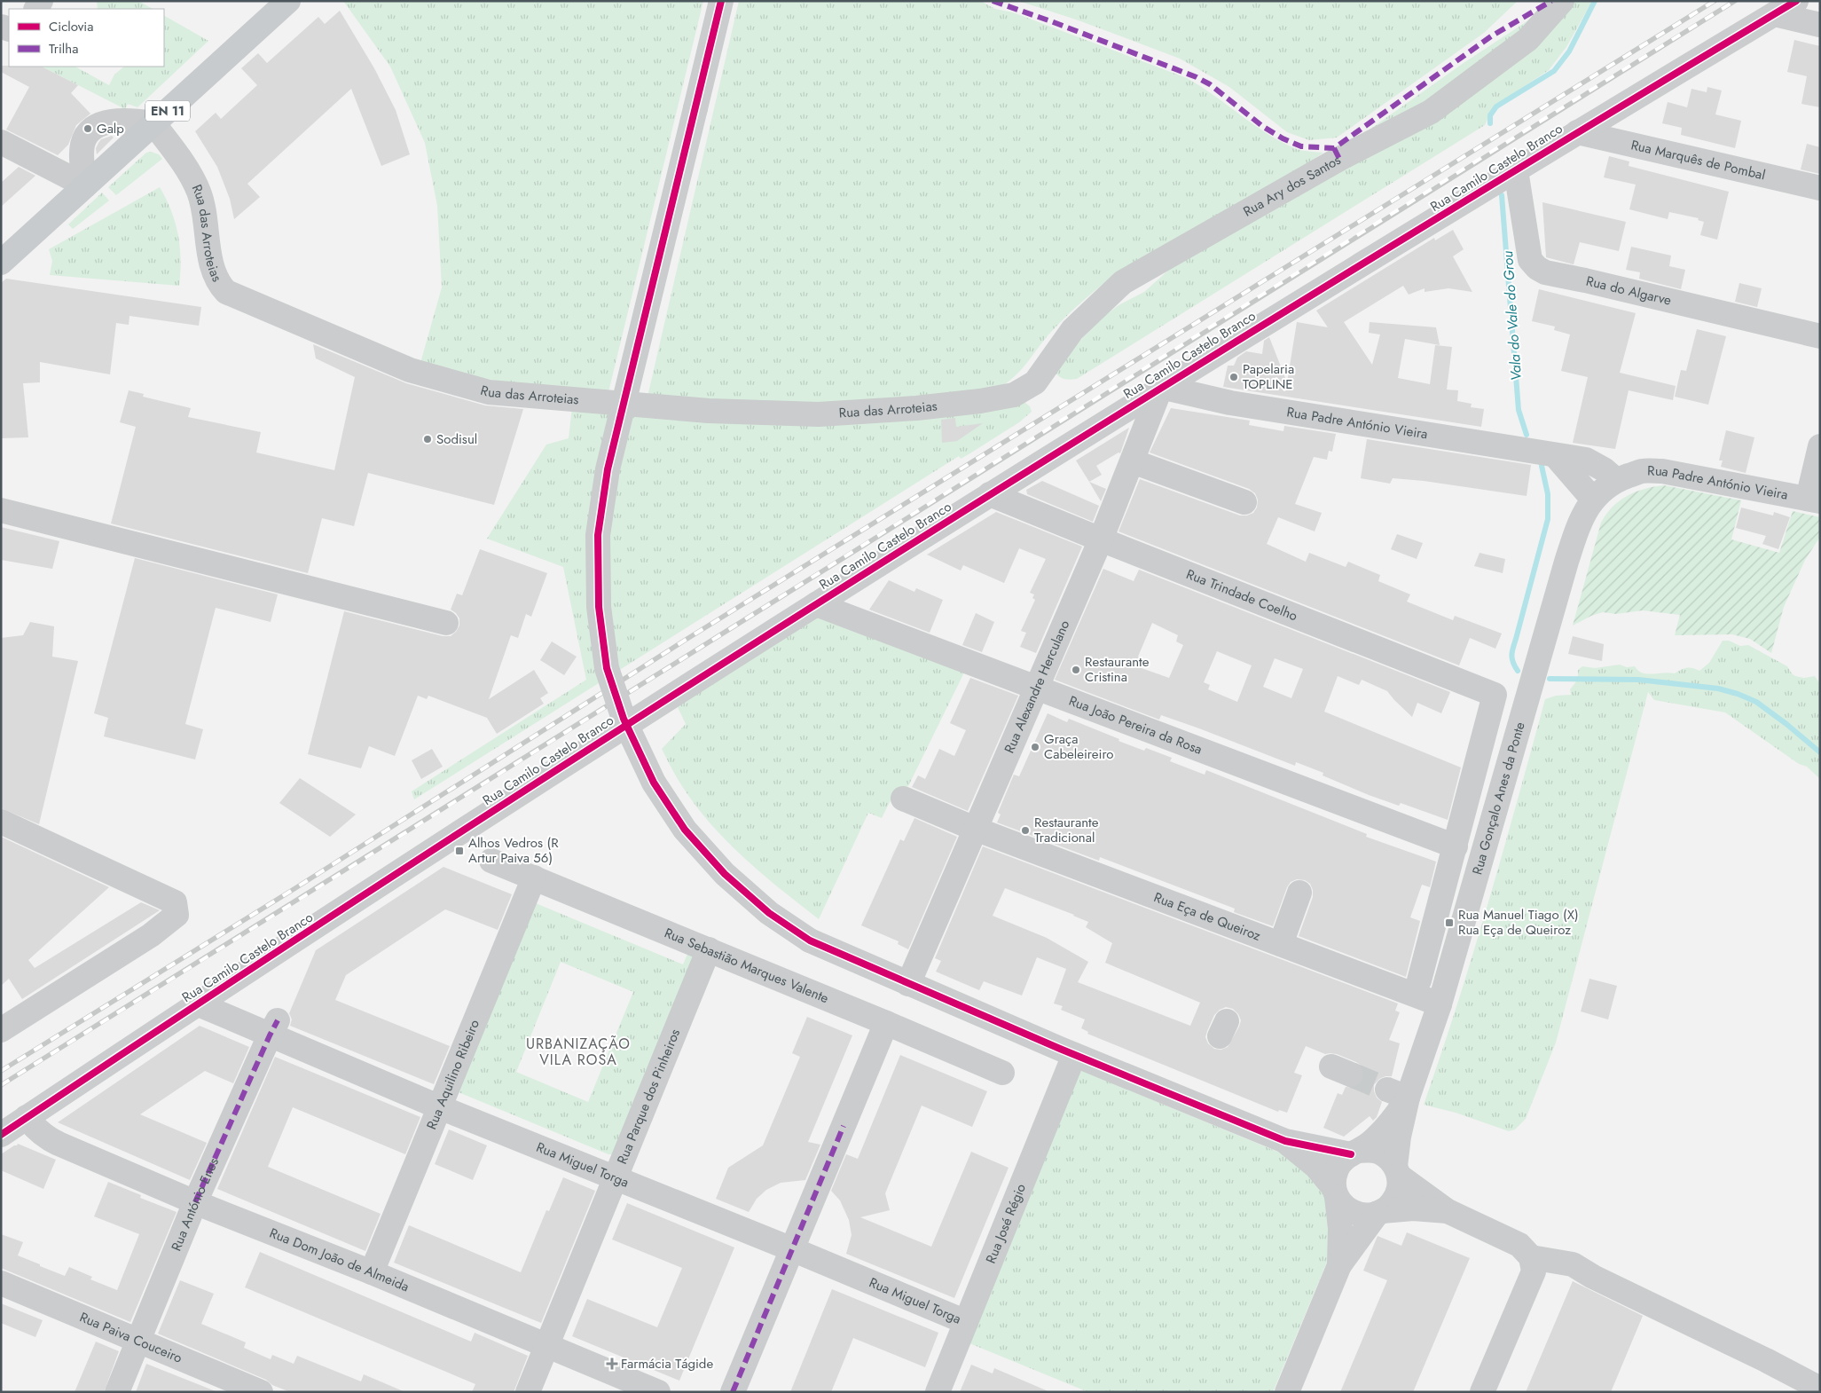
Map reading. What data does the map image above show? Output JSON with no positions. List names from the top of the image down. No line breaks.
{"streets":{"main road":["EN 11"],"street":["Rua Marquês de Pombal","Rua Camilo Castelo Branco","Rua Ary dos Santos","Rua das Arroteias","Rua do Algarve","Rua Padre António Vieira","Rua Trindade Coelho","Rua Alexandre Herculano","Rua João Pereira da Rosa","Rua Gonçalo Anes da Ponte","Rua Eça de Queiroz","Rua Sebastião Marques Valente","Rua Aquilino Ribeiro","Rua Parque dos Pinheiros","Rua Miguel Torga","Rua António Enes","Rua José Régio","Rua Dom João de Almeida","Rua Paiva Couceiro"]},"crossings":[["EN 11","Rua das Arroteias"],["Rua Marquês de Pombal","Rua Camilo Castelo Branco"],["Rua Camilo Castelo Branco","Rua do Algarve"],["Rua Camilo Castelo Branco","Rua Padre António Vieira"],["Rua Camilo Castelo Branco","Rua Trindade Coelho"],["Rua Camilo Castelo Branco","Rua Alexandre Herculano"],["Rua Camilo Castelo Branco","Rua João Pereira da Rosa"],["Rua Camilo Castelo Branco","Rua Miguel Torga"],["Rua Camilo Castelo Branco","Rua Dom João de Almeida"],["Rua Ary dos Santos","Rua das Arroteias"],["Rua Padre António Vieira","Rua Alexandre Herculano"],["Rua Padre António Vieira","Rua Gonçalo Anes da Ponte"],["Rua Trindade Coelho","Rua Alexandre Herculano"],["Rua Trindade Coelho","Rua João Pereira da Rosa"],["Rua Alexandre Herculano","Rua João Pereira da Rosa"],["Rua Alexandre Herculano","Rua Eça de Queiroz"],["Rua Gonçalo Anes da Ponte","Rua Eça de Queiroz"],["Rua Sebastião Marques Valente","Rua Aquilino Ribeiro"],["Rua Sebastião Marques Valente","Rua Parque dos Pinheiros"],["Rua Aquilino Ribeiro","Rua Miguel Torga"],["Rua Aquilino Ribeiro","Rua Dom João de Almeida"],["Rua Parque dos Pinheiros","Rua Miguel Torga"],["Rua Parque dos Pinheiros","Rua Dom João de Almeida"],["Rua Miguel Torga","Rua António Enes"],["Rua Miguel Torga","Rua José Régio"],["Rua António Enes","Rua Dom João de Almeida"],["Rua António Enes","Rua Paiva Couceiro"]],"districts":["URBANIZAÇÃO VILA ROSA"],"water":["Vala do Vale do Grou"],"places":{"other":["Galp","Papelaria TOPLINE","Sodisul","Restaurante Cristina","Graça Cabeleireiro","Restaurante Tradicional"],"transit":["Alhos Vedros (R Artur Paiva 56)","Rua Manuel Tiago (X) Rua Eça de Queiroz"],"health":["Farmácia Tágide"]},"legend":["Ciclovia","Trilha"]}
